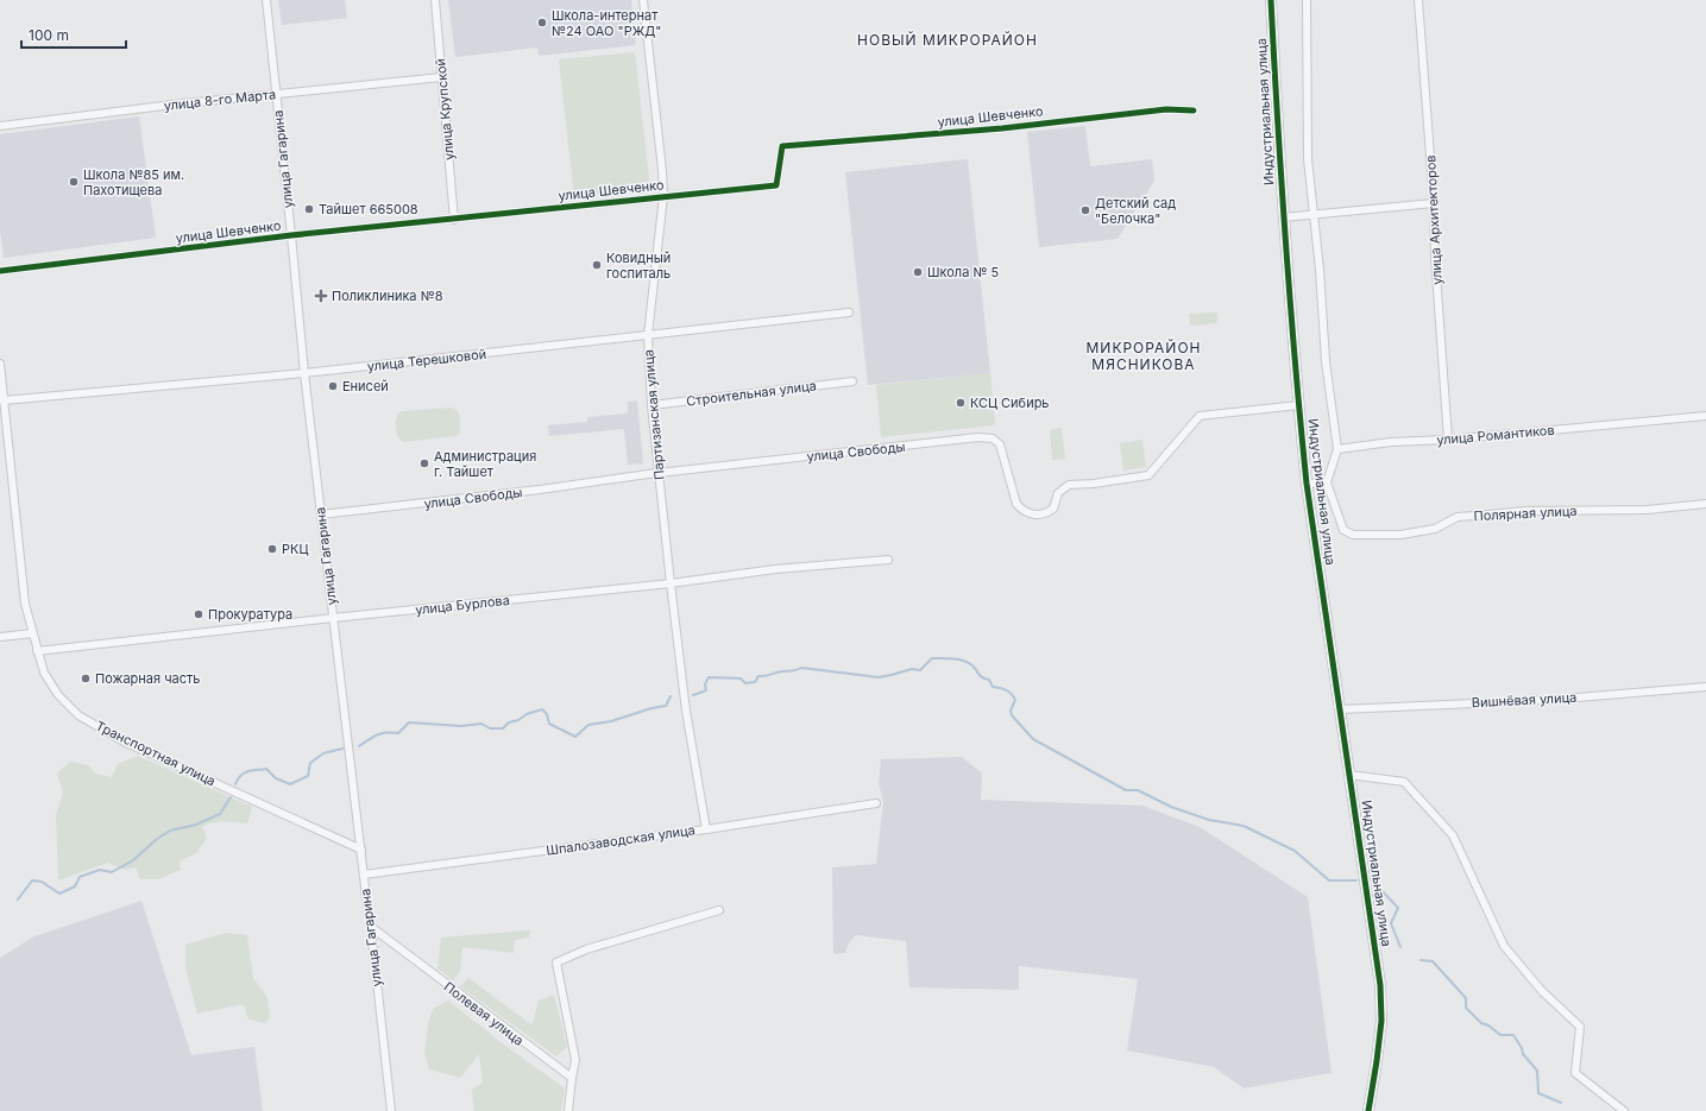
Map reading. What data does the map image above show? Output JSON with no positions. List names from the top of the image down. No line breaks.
{"streets":{"street":["улица 8-го Марта","улица Крупской","Индустриальная улица","улица Шевченко","улица Гагарина","улица Архитекторов","улица Терешковой","Строительная улица","Партизанская улица","улица Романтиков","улица Свободы","Полярная улица","улица Бурлова","Вишнёвая улица","Транспортная улица","Шпалозаводская улица","Полевая улица"]},"crossings":[["улица 8-го Марта","улица Крупской"],["улица 8-го Марта","улица Гагарина"],["улица Крупской","улица Шевченко"],["Индустриальная улица","улица Романтиков"],["Индустриальная улица","улица Свободы"],["Индустриальная улица","Вишнёвая улица"],["улица Шевченко","улица Гагарина"],["улица Шевченко","Партизанская улица"],["улица Гагарина","улица Терешковой"],["улица Гагарина","улица Свободы"],["улица Гагарина","улица Бурлова"],["улица Гагарина","Транспортная улица"],["улица Гагарина","Шпалозаводская улица"],["улица Гагарина","Полевая улица"],["улица Архитекторов","улица Романтиков"],["улица Терешковой","Партизанская улица"],["улица Терешковой","Транспортная улица"],["Строительная улица","Партизанская улица"],["Партизанская улица","улица Свободы"],["Партизанская улица","улица Бурлова"],["Партизанская улица","Шпалозаводская улица"],["улица Бурлова","Транспортная улица"]],"districts":["НОВЫЙ МИКРОРАЙОН","МИКРОРАЙОН МЯСНИКОВА"],"places":{"other":["Школа-интернат №24 ОАО \"РЖД\"","Школа №85 им. Пахотищева","Тайшет 665008","Детский сад \"Белочка\"","Ковидный госпиталь","Школа № 5","Енисей","КСЦ Сибирь","Администрация г. Тайшет","РКЦ","Прокуратура","Пожарная часть"],"health":["Поликлиника №8"]},"scale_bar":"100 m"}
